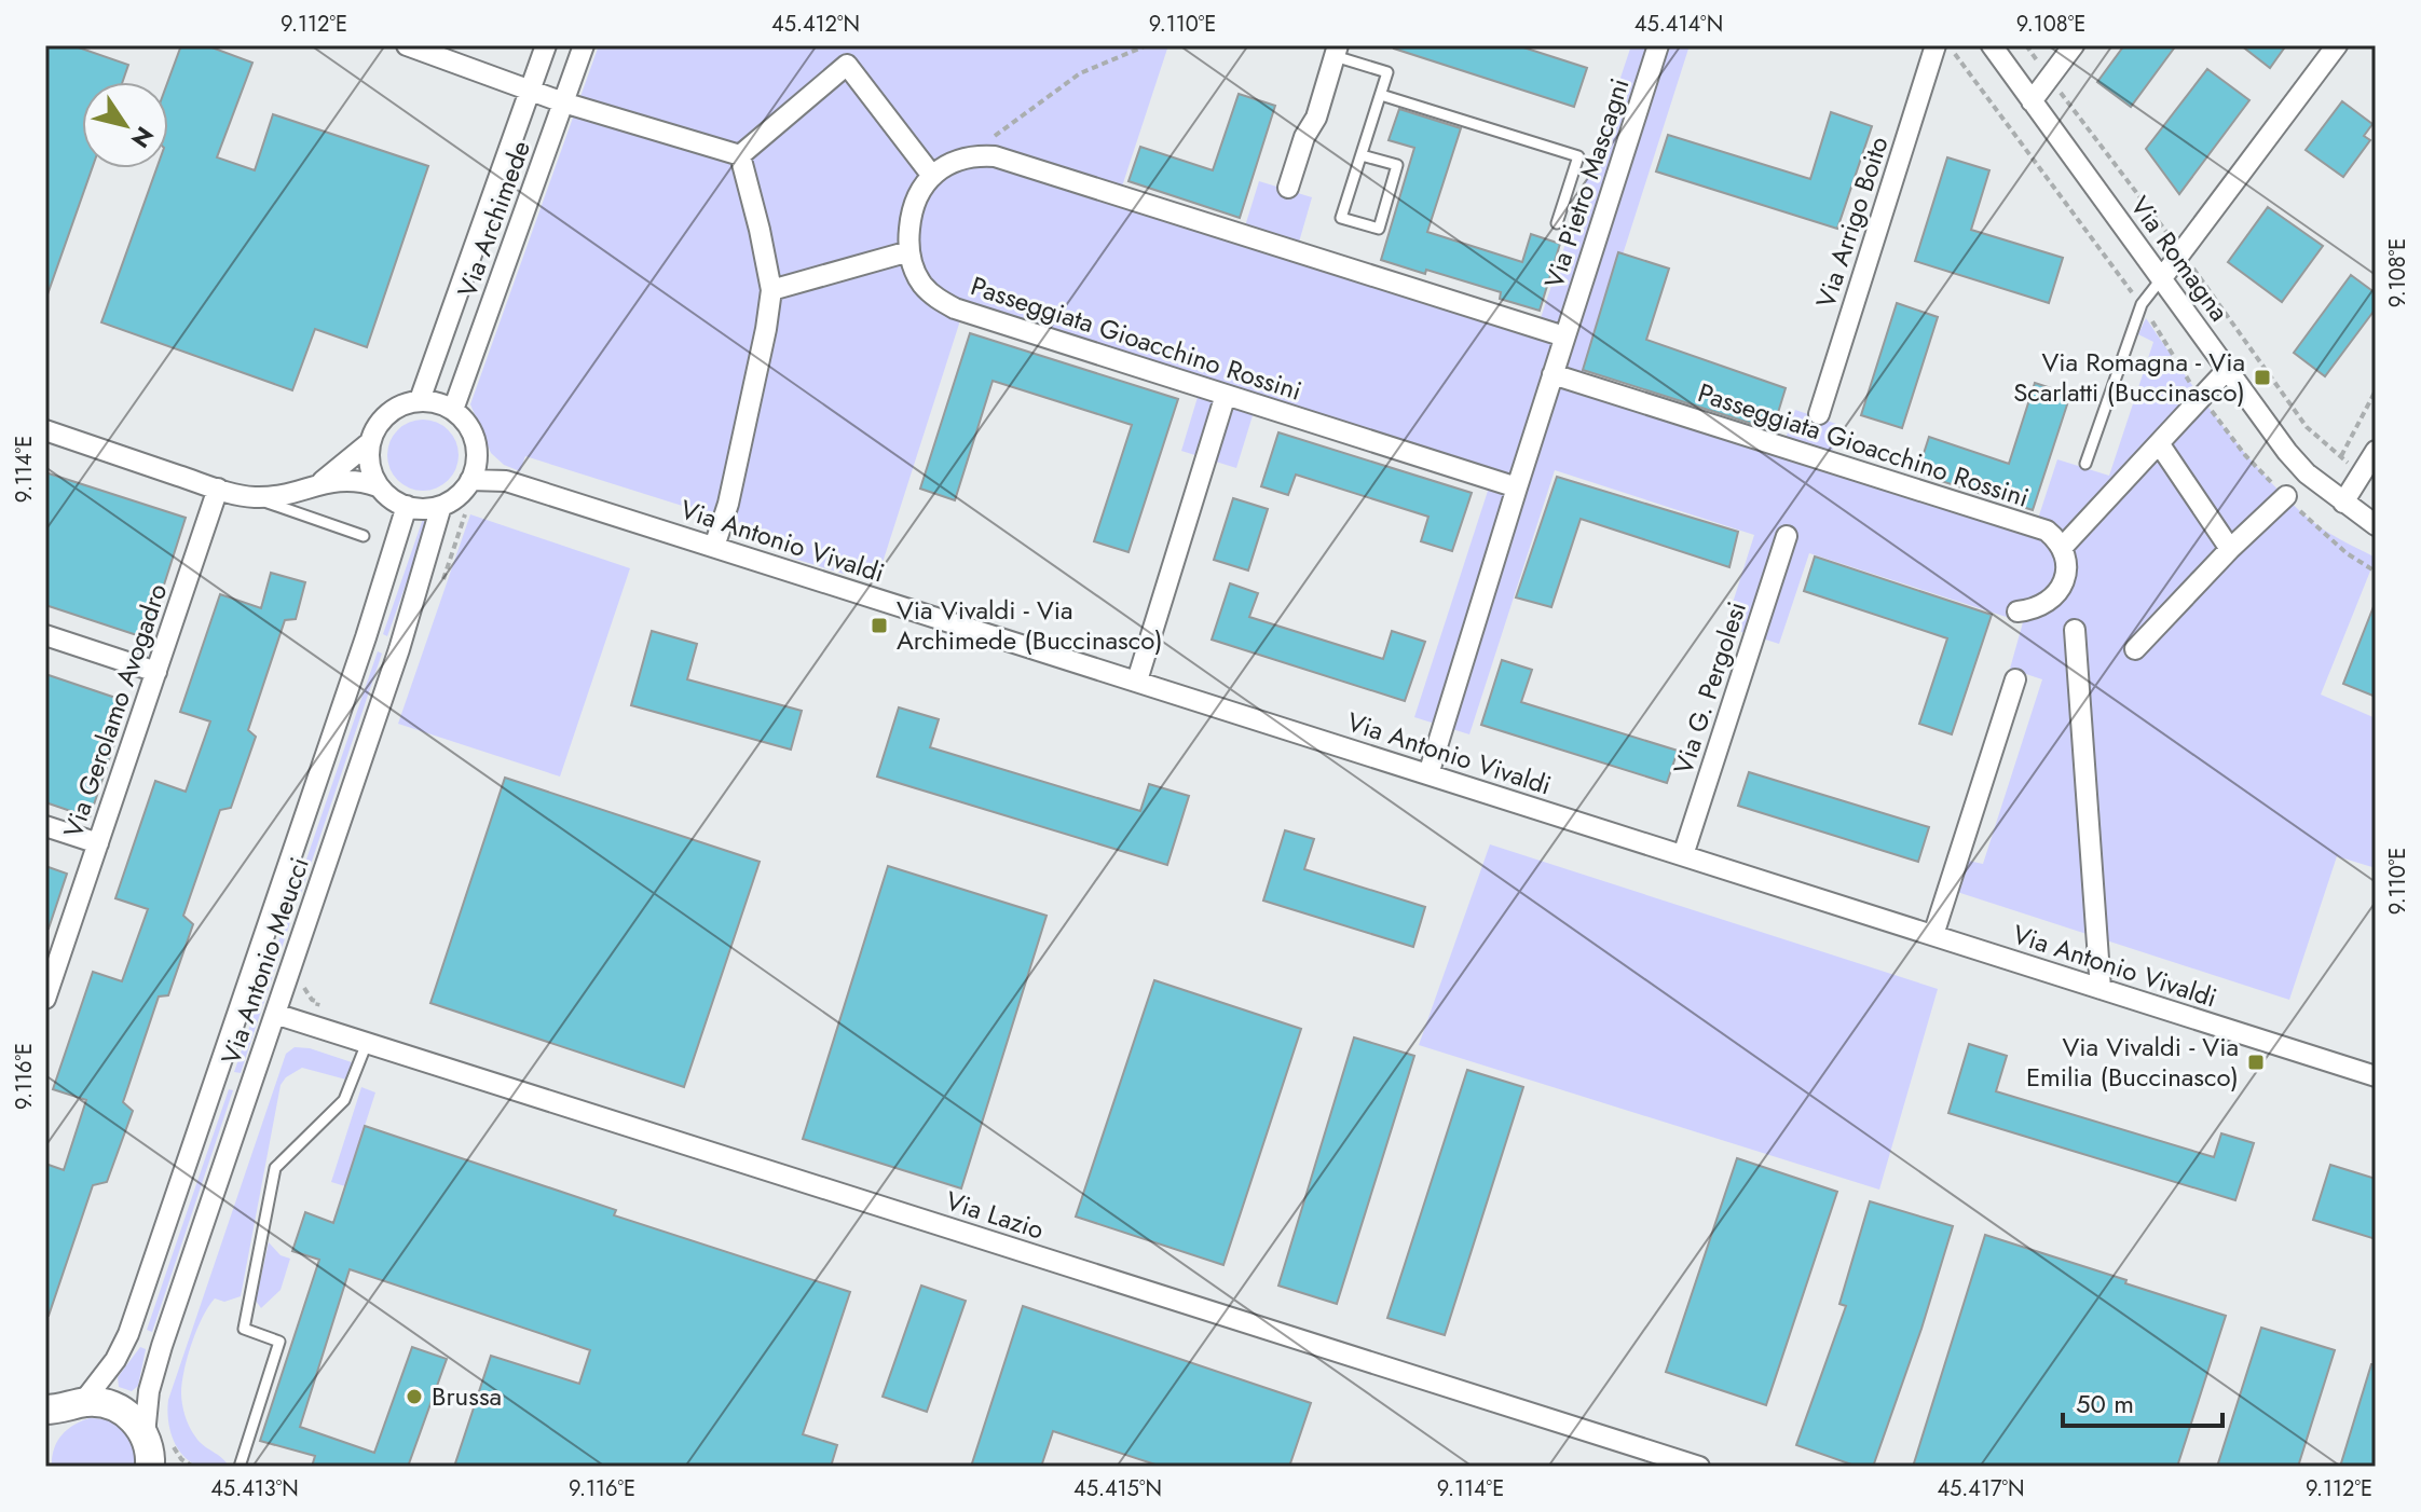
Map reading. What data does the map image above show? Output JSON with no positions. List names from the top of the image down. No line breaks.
{"streets":{"street":["Via Pietro Mascagni","Via Archimede","Via Arrigo Boito","Via Romagna","Passeggiata Gioacchino Rossini","Via Antonio Vivaldi","Via G. Pergolesi","Via Gerolamo Avogadro","Via Antonio Meucci","Via Lazio"]},"crossings":[["Via Archimede","Via Antonio Vivaldi"],["Via Archimede","Via Antonio Meucci"],["Via Antonio Vivaldi","Via G. Pergolesi"],["Via Antonio Vivaldi","Via Antonio Meucci"],["Via Antonio Meucci","Via Lazio"]],"places":{"transit":["Via Romagna - Via Scarlatti (Buccinasco)","Via Vivaldi - Via Archimede (Buccinasco)","Via Vivaldi - Via Emilia (Buccinasco)"],"other":["Brussa"]},"scale_bar":"50 m","north":"bottom right","coordinates":["9.112°E","45.412°N","9.110°E","45.414°N","9.108°E","9.114°E","9.116°E","45.413°N","45.415°N","45.417°N"]}
